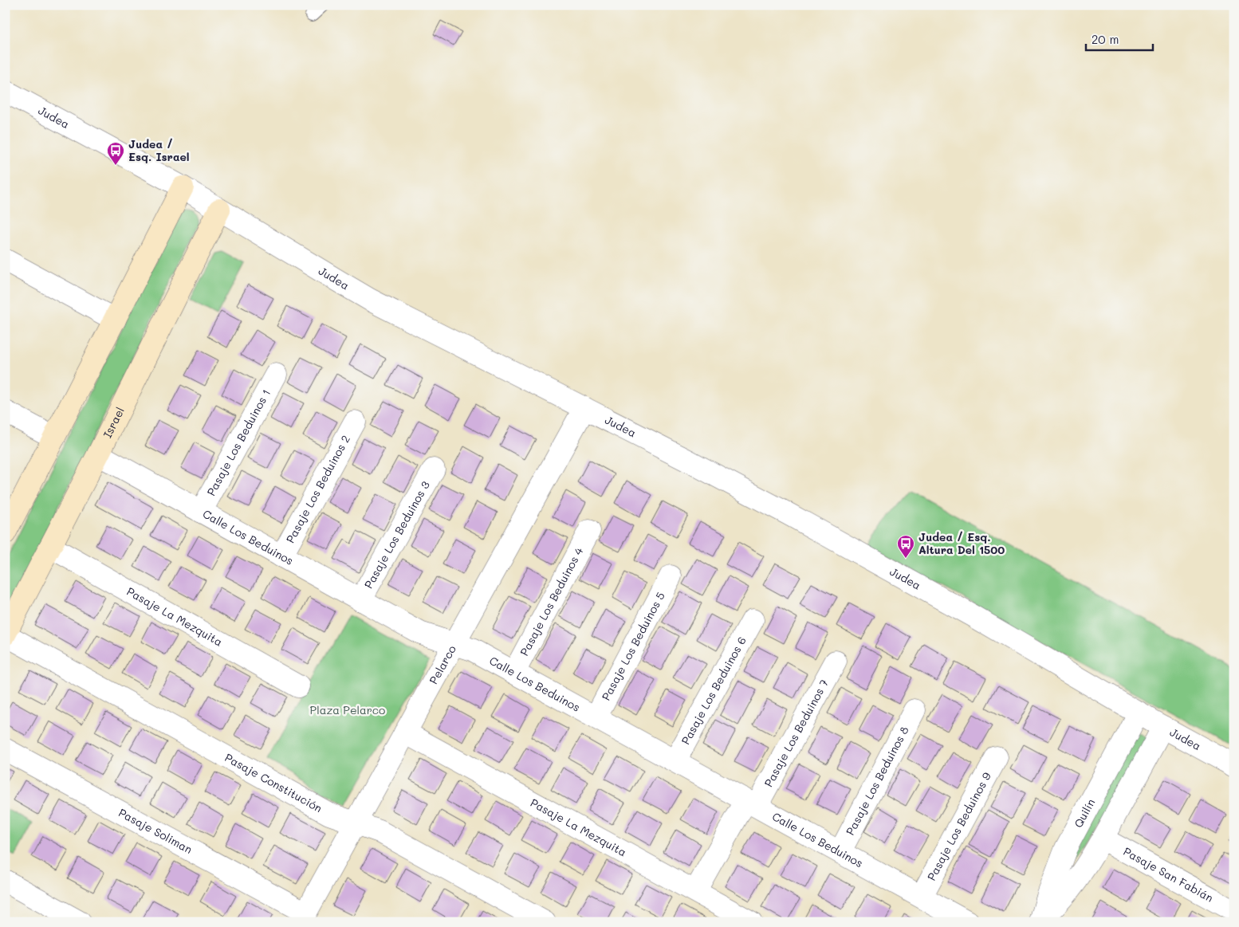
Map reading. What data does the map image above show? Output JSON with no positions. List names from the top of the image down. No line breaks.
{"streets":{"street":["Judea","Israel","Pasaje Los Beduinos 1","Pasaje Los Beduinos 2","Pasaje Los Beduinos 3","Calle Los Beduinos","Pasaje Los Beduinos 4","Pasaje La Mezquita","Pasaje Los Beduinos 5","Pelarco","Pasaje Los Beduinos 6","Pasaje Los Beduinos 7","Pasaje Los Beduinos 8","Pasaje Constitución","Quilín","Pasaje Los Beduinos 9","Pasaje Soliman","Pasaje San Fabián"]},"crossings":[["Judea","Israel"],["Judea","Pelarco"],["Judea","Quilín"],["Israel","Calle Los Beduinos"],["Israel","Pasaje La Mezquita"],["Israel","Pasaje Constitución"],["Pasaje Los Beduinos 1","Calle Los Beduinos"],["Pasaje Los Beduinos 2","Calle Los Beduinos"],["Pasaje Los Beduinos 3","Calle Los Beduinos"],["Calle Los Beduinos","Pasaje Los Beduinos 4"],["Calle Los Beduinos","Pasaje Los Beduinos 5"],["Calle Los Beduinos","Pelarco"],["Calle Los Beduinos","Pasaje Los Beduinos 6"],["Calle Los Beduinos","Pasaje Los Beduinos 7"],["Calle Los Beduinos","Pasaje Los Beduinos 8"],["Calle Los Beduinos","Pasaje Los Beduinos 9"],["Pasaje La Mezquita","Pelarco"],["Pasaje La Mezquita","Pasaje Los Beduinos 7"],["Pelarco","Pasaje Constitución"],["Pelarco","Pasaje Soliman"],["Quilín","Pasaje San Fabián"]],"parks":["Plaza Pelarco"],"places":{"bus stop":["Judea / Esq. Israel","Judea / Esq. Altura Del 1500"]},"scale_bar":"20 m"}
